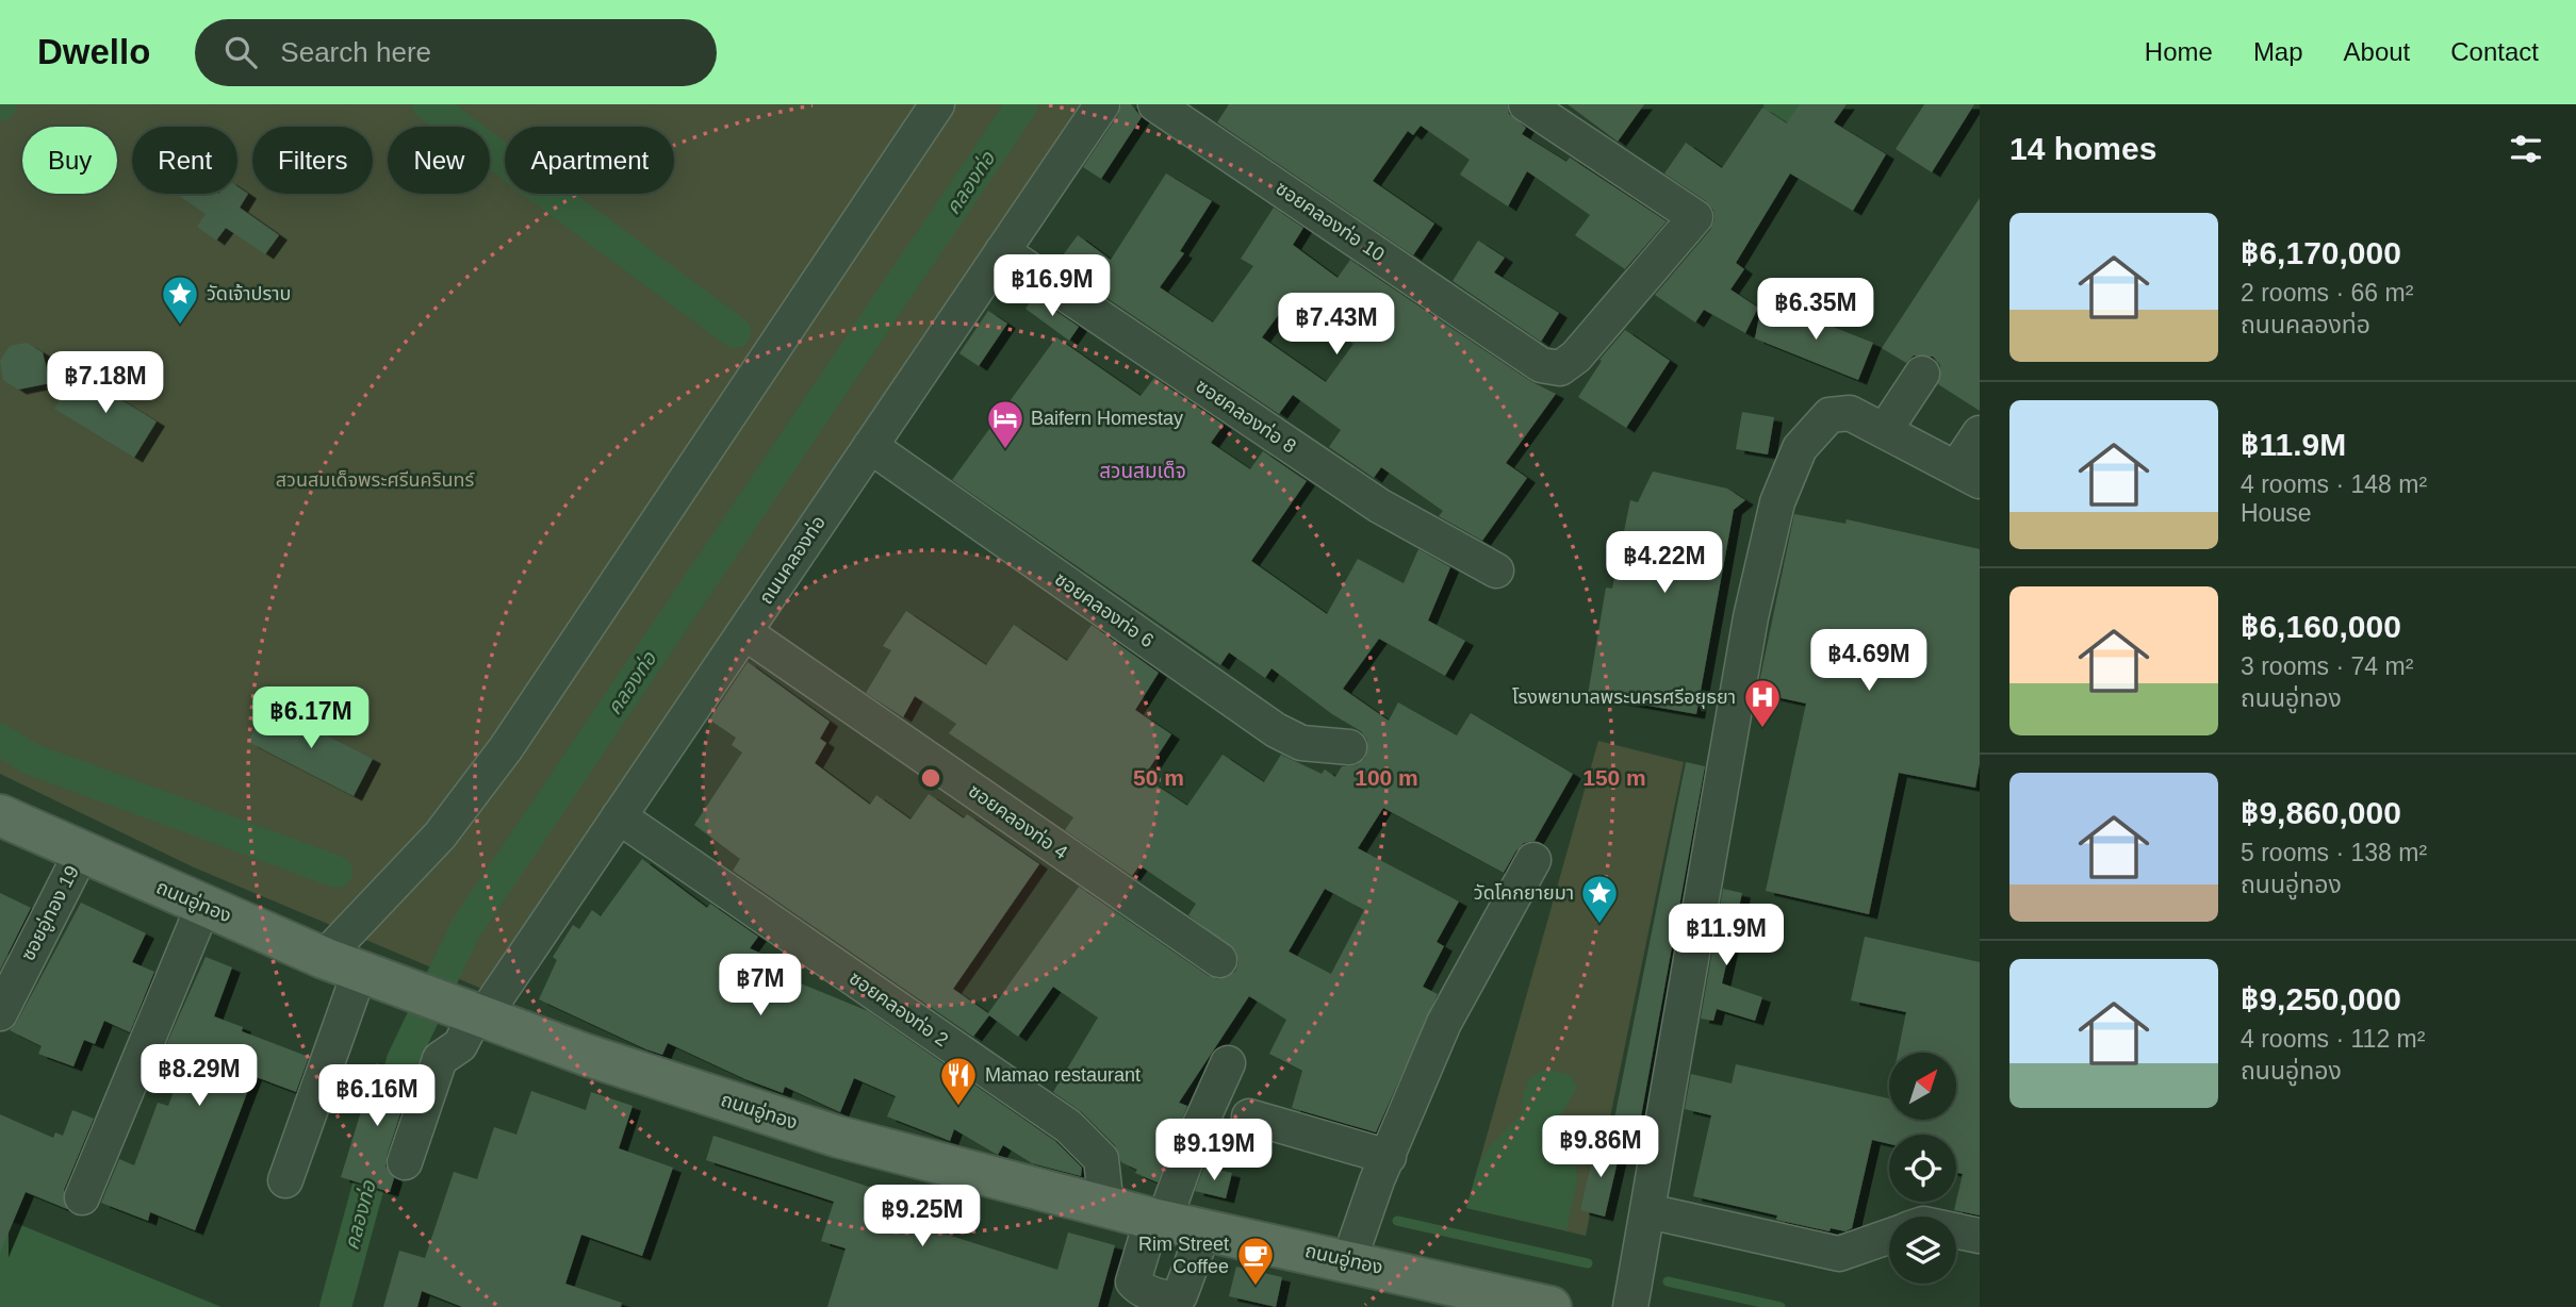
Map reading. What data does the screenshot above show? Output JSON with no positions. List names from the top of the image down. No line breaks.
{"streets":{"main road":["ถนนอู่ทอง"],"street":["ซอยคลองท่อ 10","ซอยคลองท่อ 8","ถนนคลองท่อ","ซอยคลองท่อ 6","ซอยคลองท่อ 4","ซอยอู่ทอง 19","ซอยคลองท่อ 2"]},"crossings":[["ซอยคลองท่อ 8","ถนนคลองท่อ"],["ถนนคลองท่อ","ซอยคลองท่อ 6"],["ถนนคลองท่อ","ซอยคลองท่อ 4"],["ถนนคลองท่อ","ถนนอู่ทอง"],["ถนนคลองท่อ","ซอยคลองท่อ 2"],["ถนนอู่ทอง","ซอยอู่ทอง 19"],["ถนนอู่ทอง","ซอยคลองท่อ 2"]],"districts":["สวนสมเด็จ"],"water":["คลองท่อ"],"parks":["สวนสมเด็จพระศรีนครินทร์"],"places":{"place":["วัดเจ้าปราบ","วัดโคกยายมา"],"hotel":["Baifern Homestay"],"hospital":["โรงพยาบาลพระนครศรีอยุธยา"],"restaurant":["Mamao restaurant"],"cafe":["Rim Street Coffee"]},"north":"top right","page":{"header":"Dwello","search":"Search here","nav":["Home","Map","About","Contact"],"heading":"14 homes","chip":["Buy","Rent","Filters","New","Apartment"],"list":[{"name":"฿6,170,000","note":"2 rooms · 66 m² · ถนนคลองท่อ"},{"name":"฿11.9M","note":"4 rooms · 148 m² · House"},{"name":"฿6,160,000","note":"3 rooms · 74 m² · ถนนอู่ทอง"},{"name":"฿9,860,000","note":"5 rooms · 138 m² · ถนนอู่ทอง"},{"name":"฿9,250,000","note":"4 rooms · 112 m² · ถนนอู่ทอง"}],"price":["฿16.9M","฿6.35M","฿7.43M","฿7.18M","฿4.22M","฿4.69M","฿6.17M","฿11.9M","฿7M","฿8.29M","฿6.16M","฿9.86M","฿9.19M","฿9.25M"]},"rings":["50 m","100 m","150 m"]}
